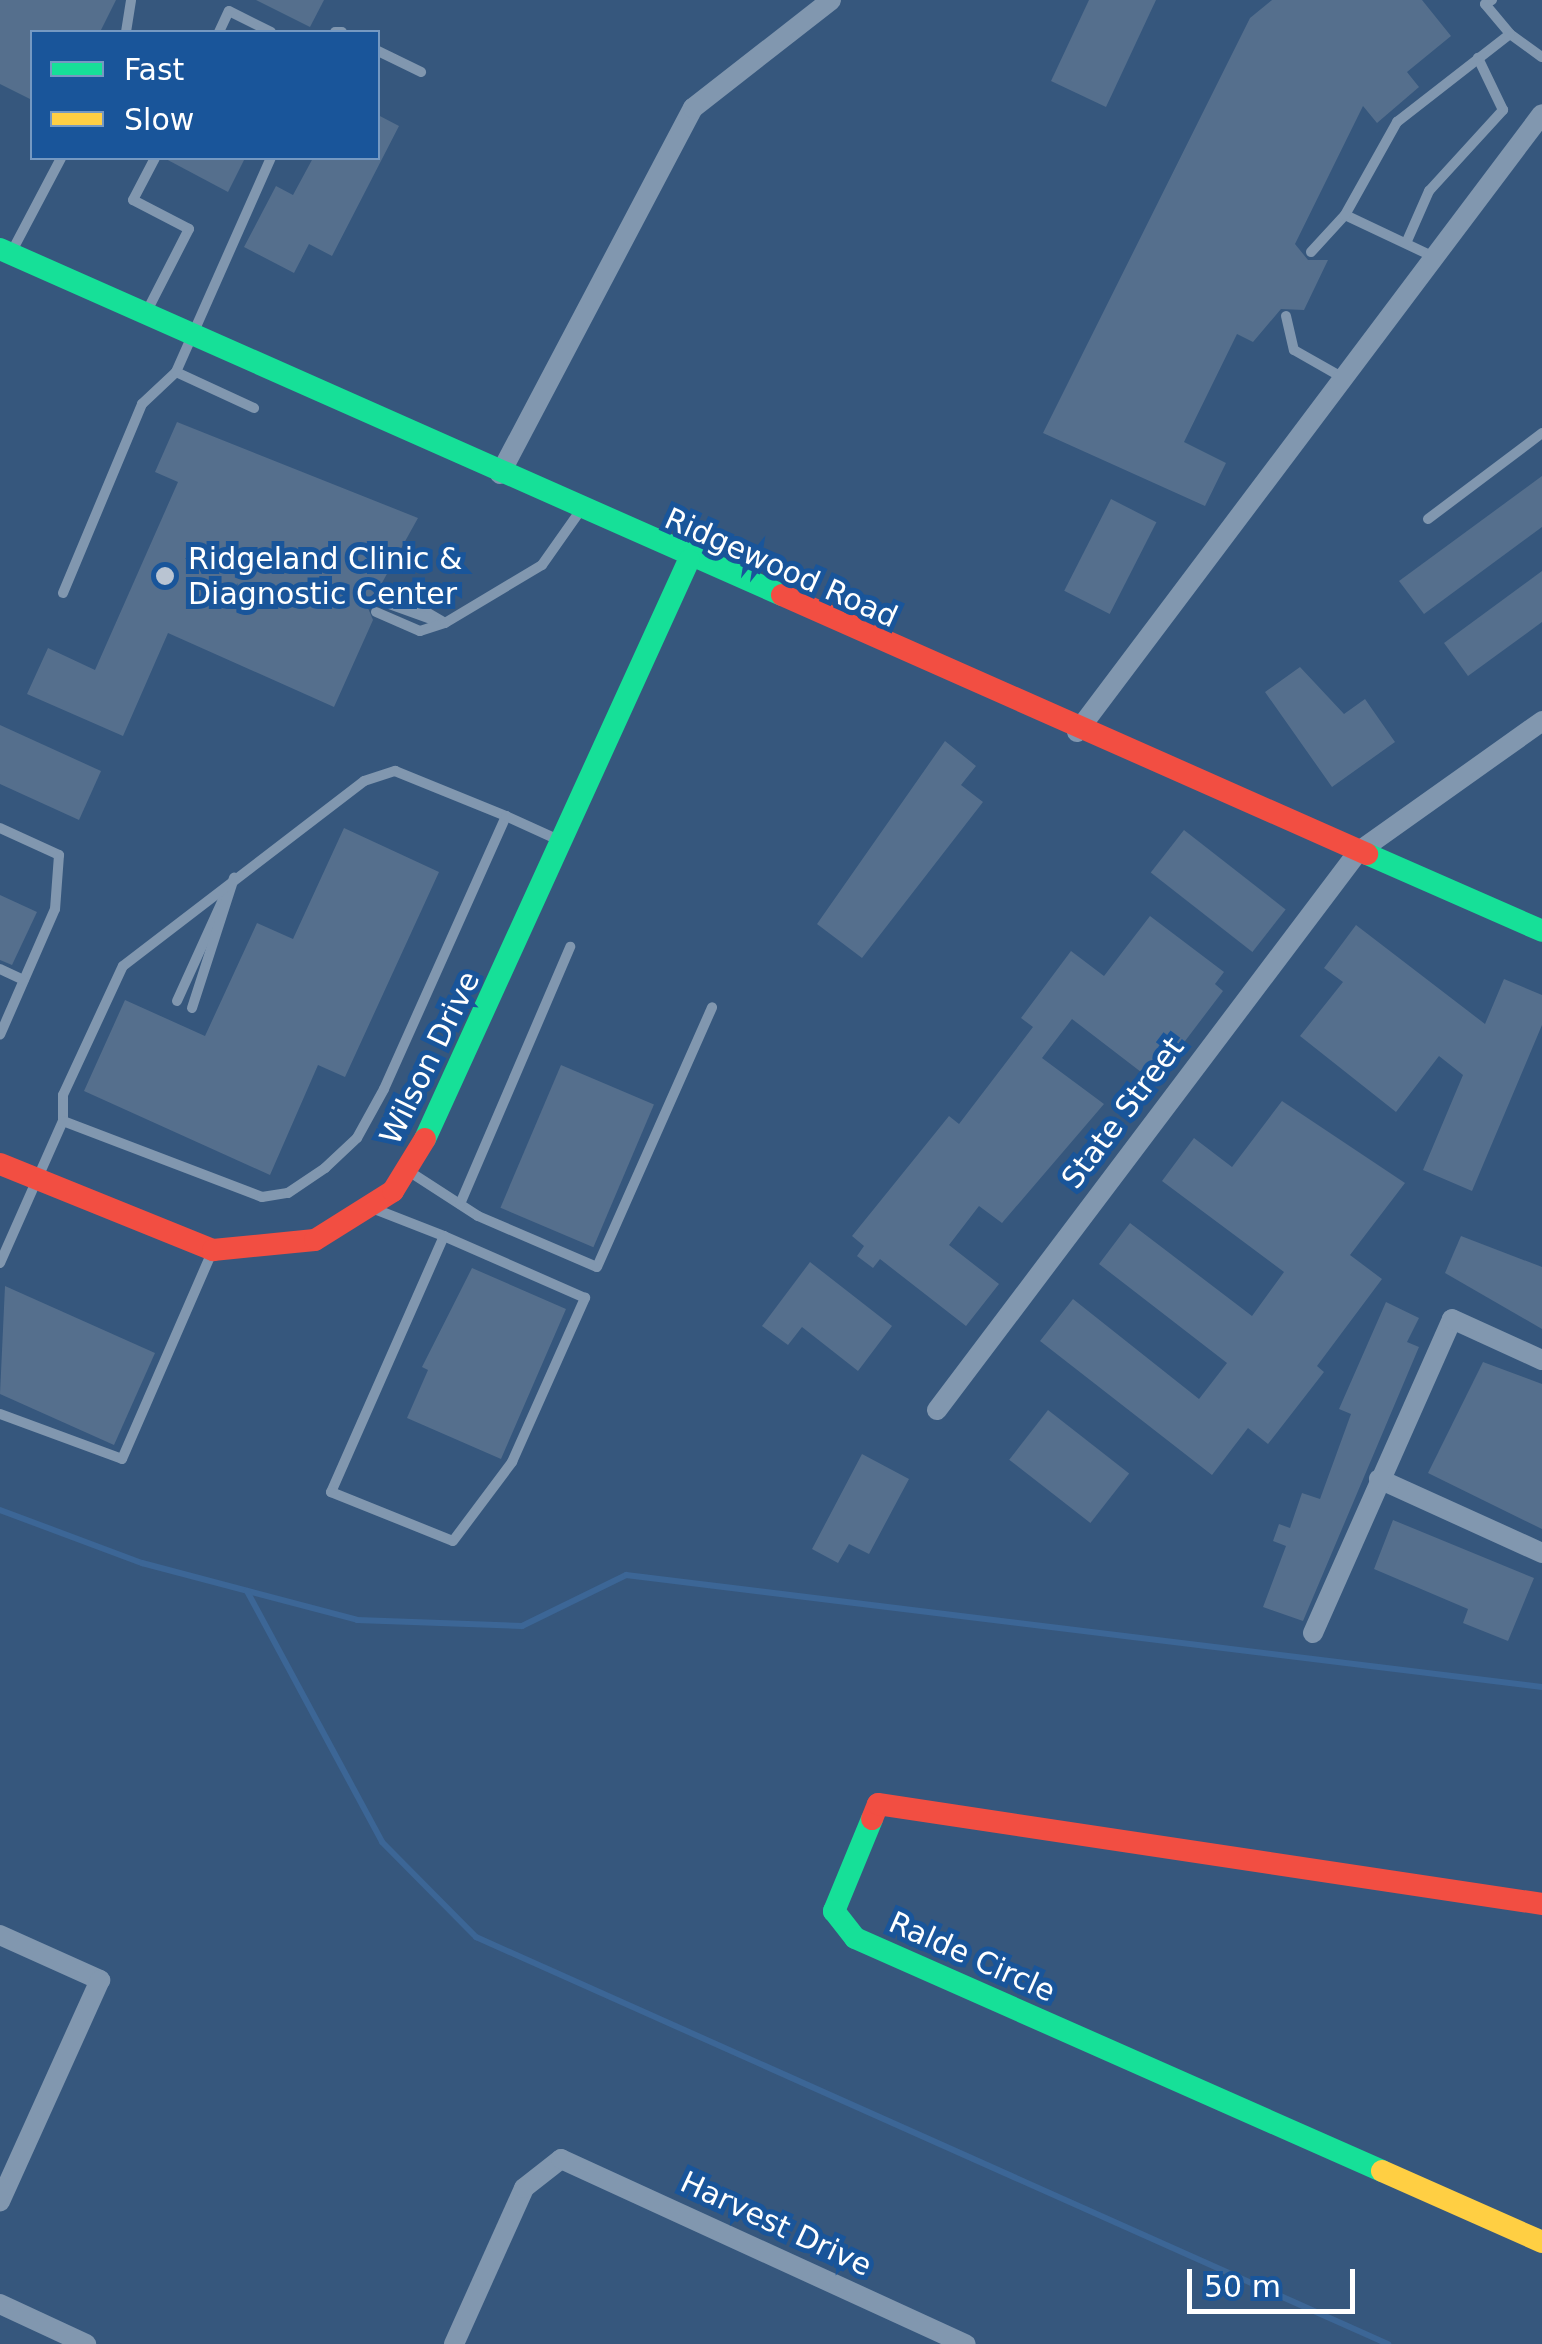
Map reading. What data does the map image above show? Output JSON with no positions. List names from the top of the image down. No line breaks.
{"streets":{"street":["Ridgewood Road","Wilson Drive","State Street","Ralde Circle","Harvest Drive"]},"crossings":[["Ridgewood Road","Wilson Drive"],["Ridgewood Road","State Street"]],"places":["Ridgeland Clinic & Diagnostic Center"],"legend":["Fast","Slow"],"scale_bar":"50 m"}
